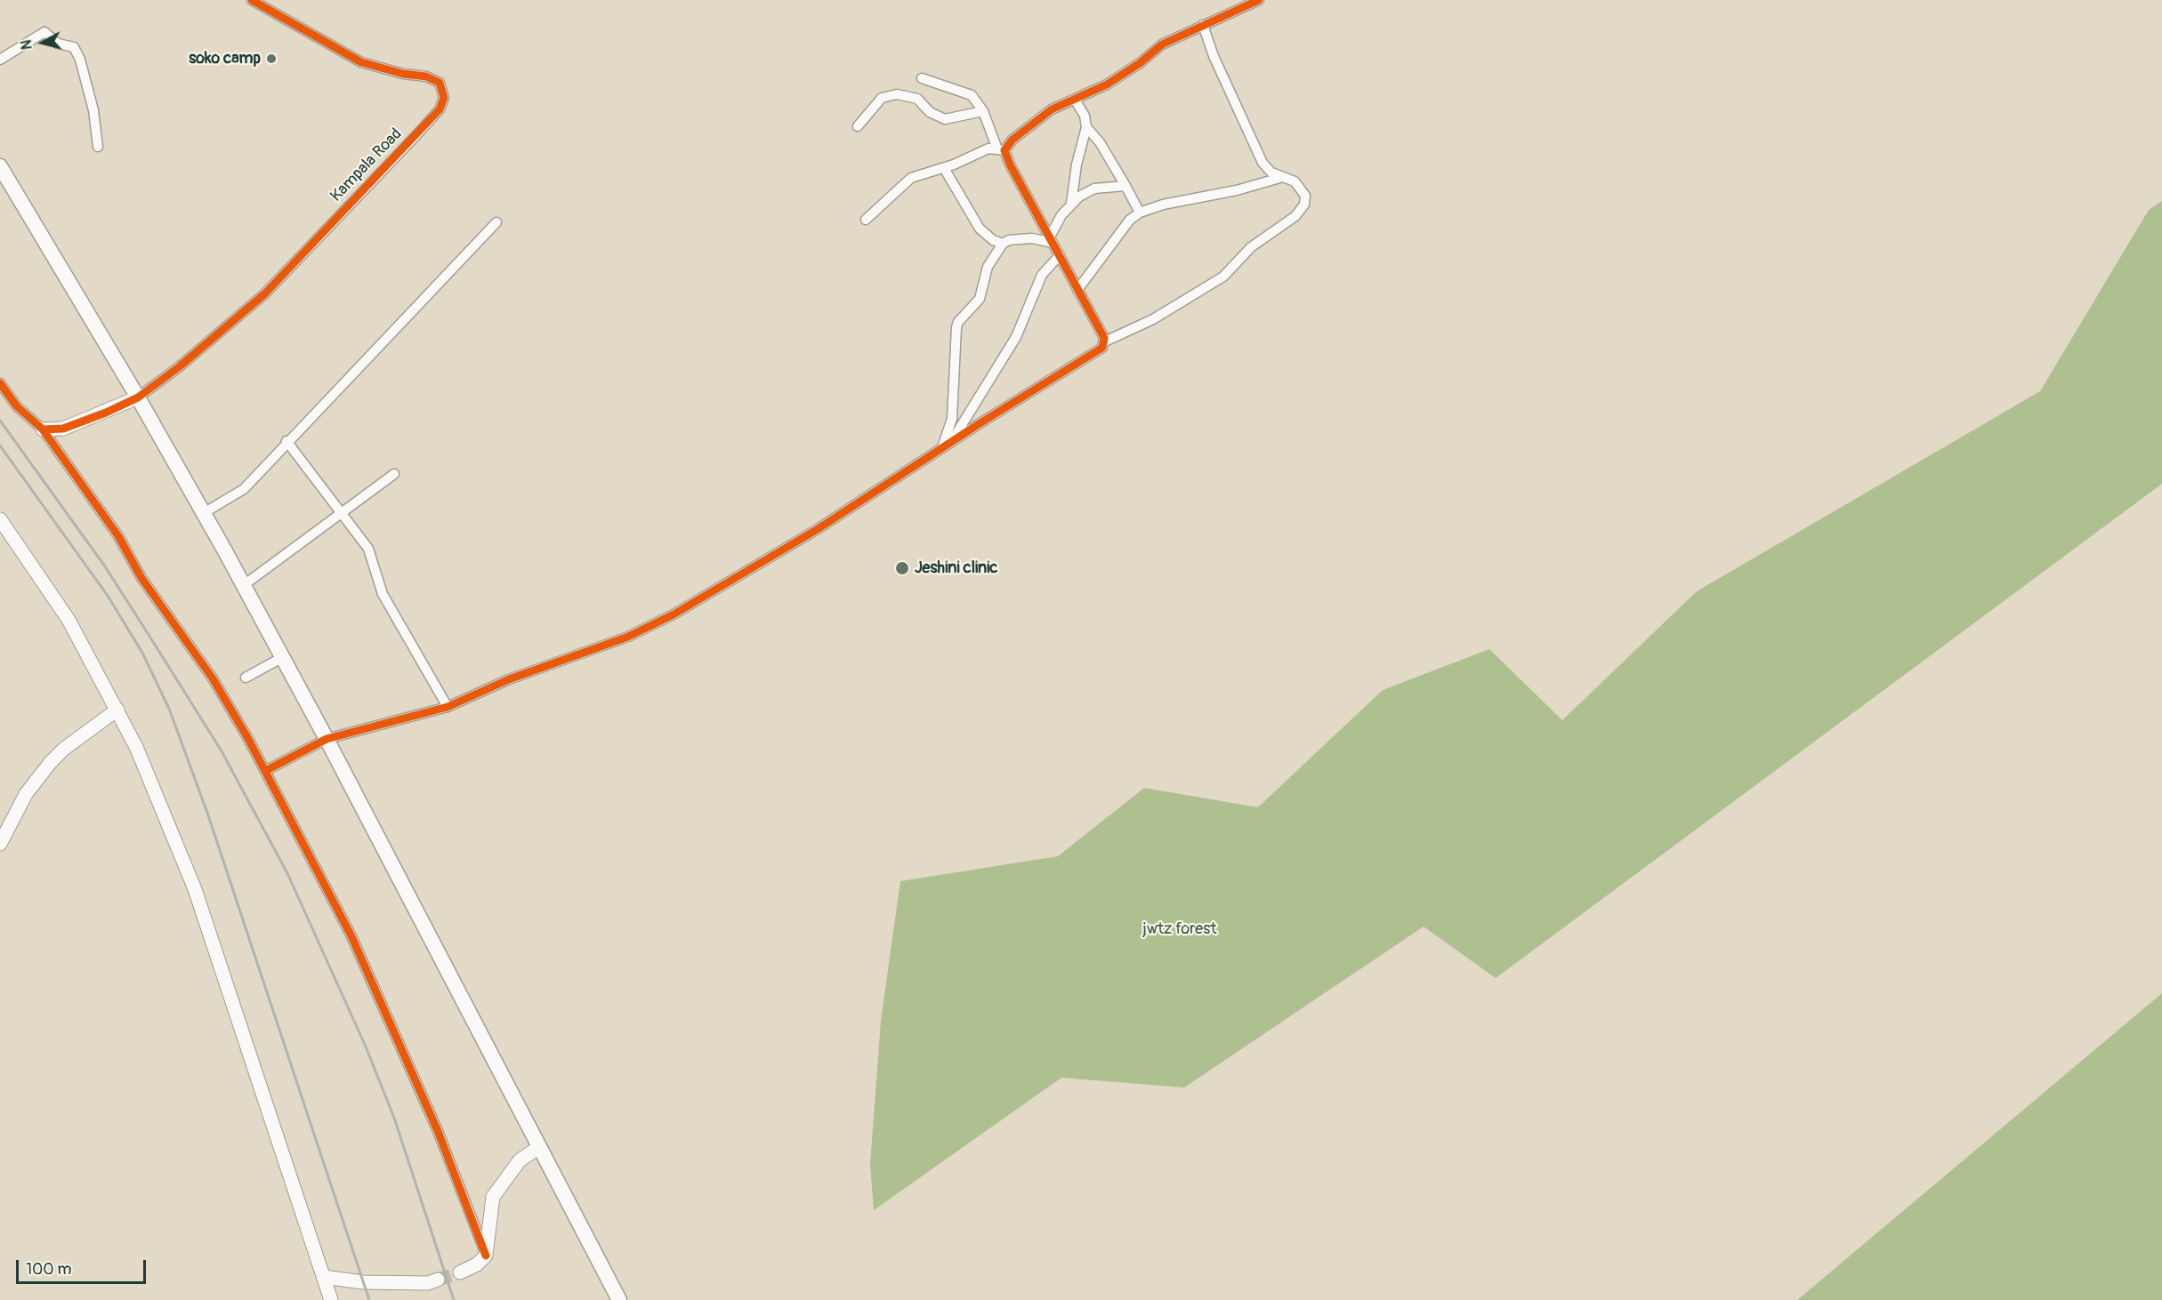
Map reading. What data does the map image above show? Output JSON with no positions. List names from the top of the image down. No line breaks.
{"streets":{"street":["Kampala Road"]},"parks":["jwtz forest"],"places":["soko camp","Jeshini clinic"],"scale_bar":"100 m","north":"left"}
